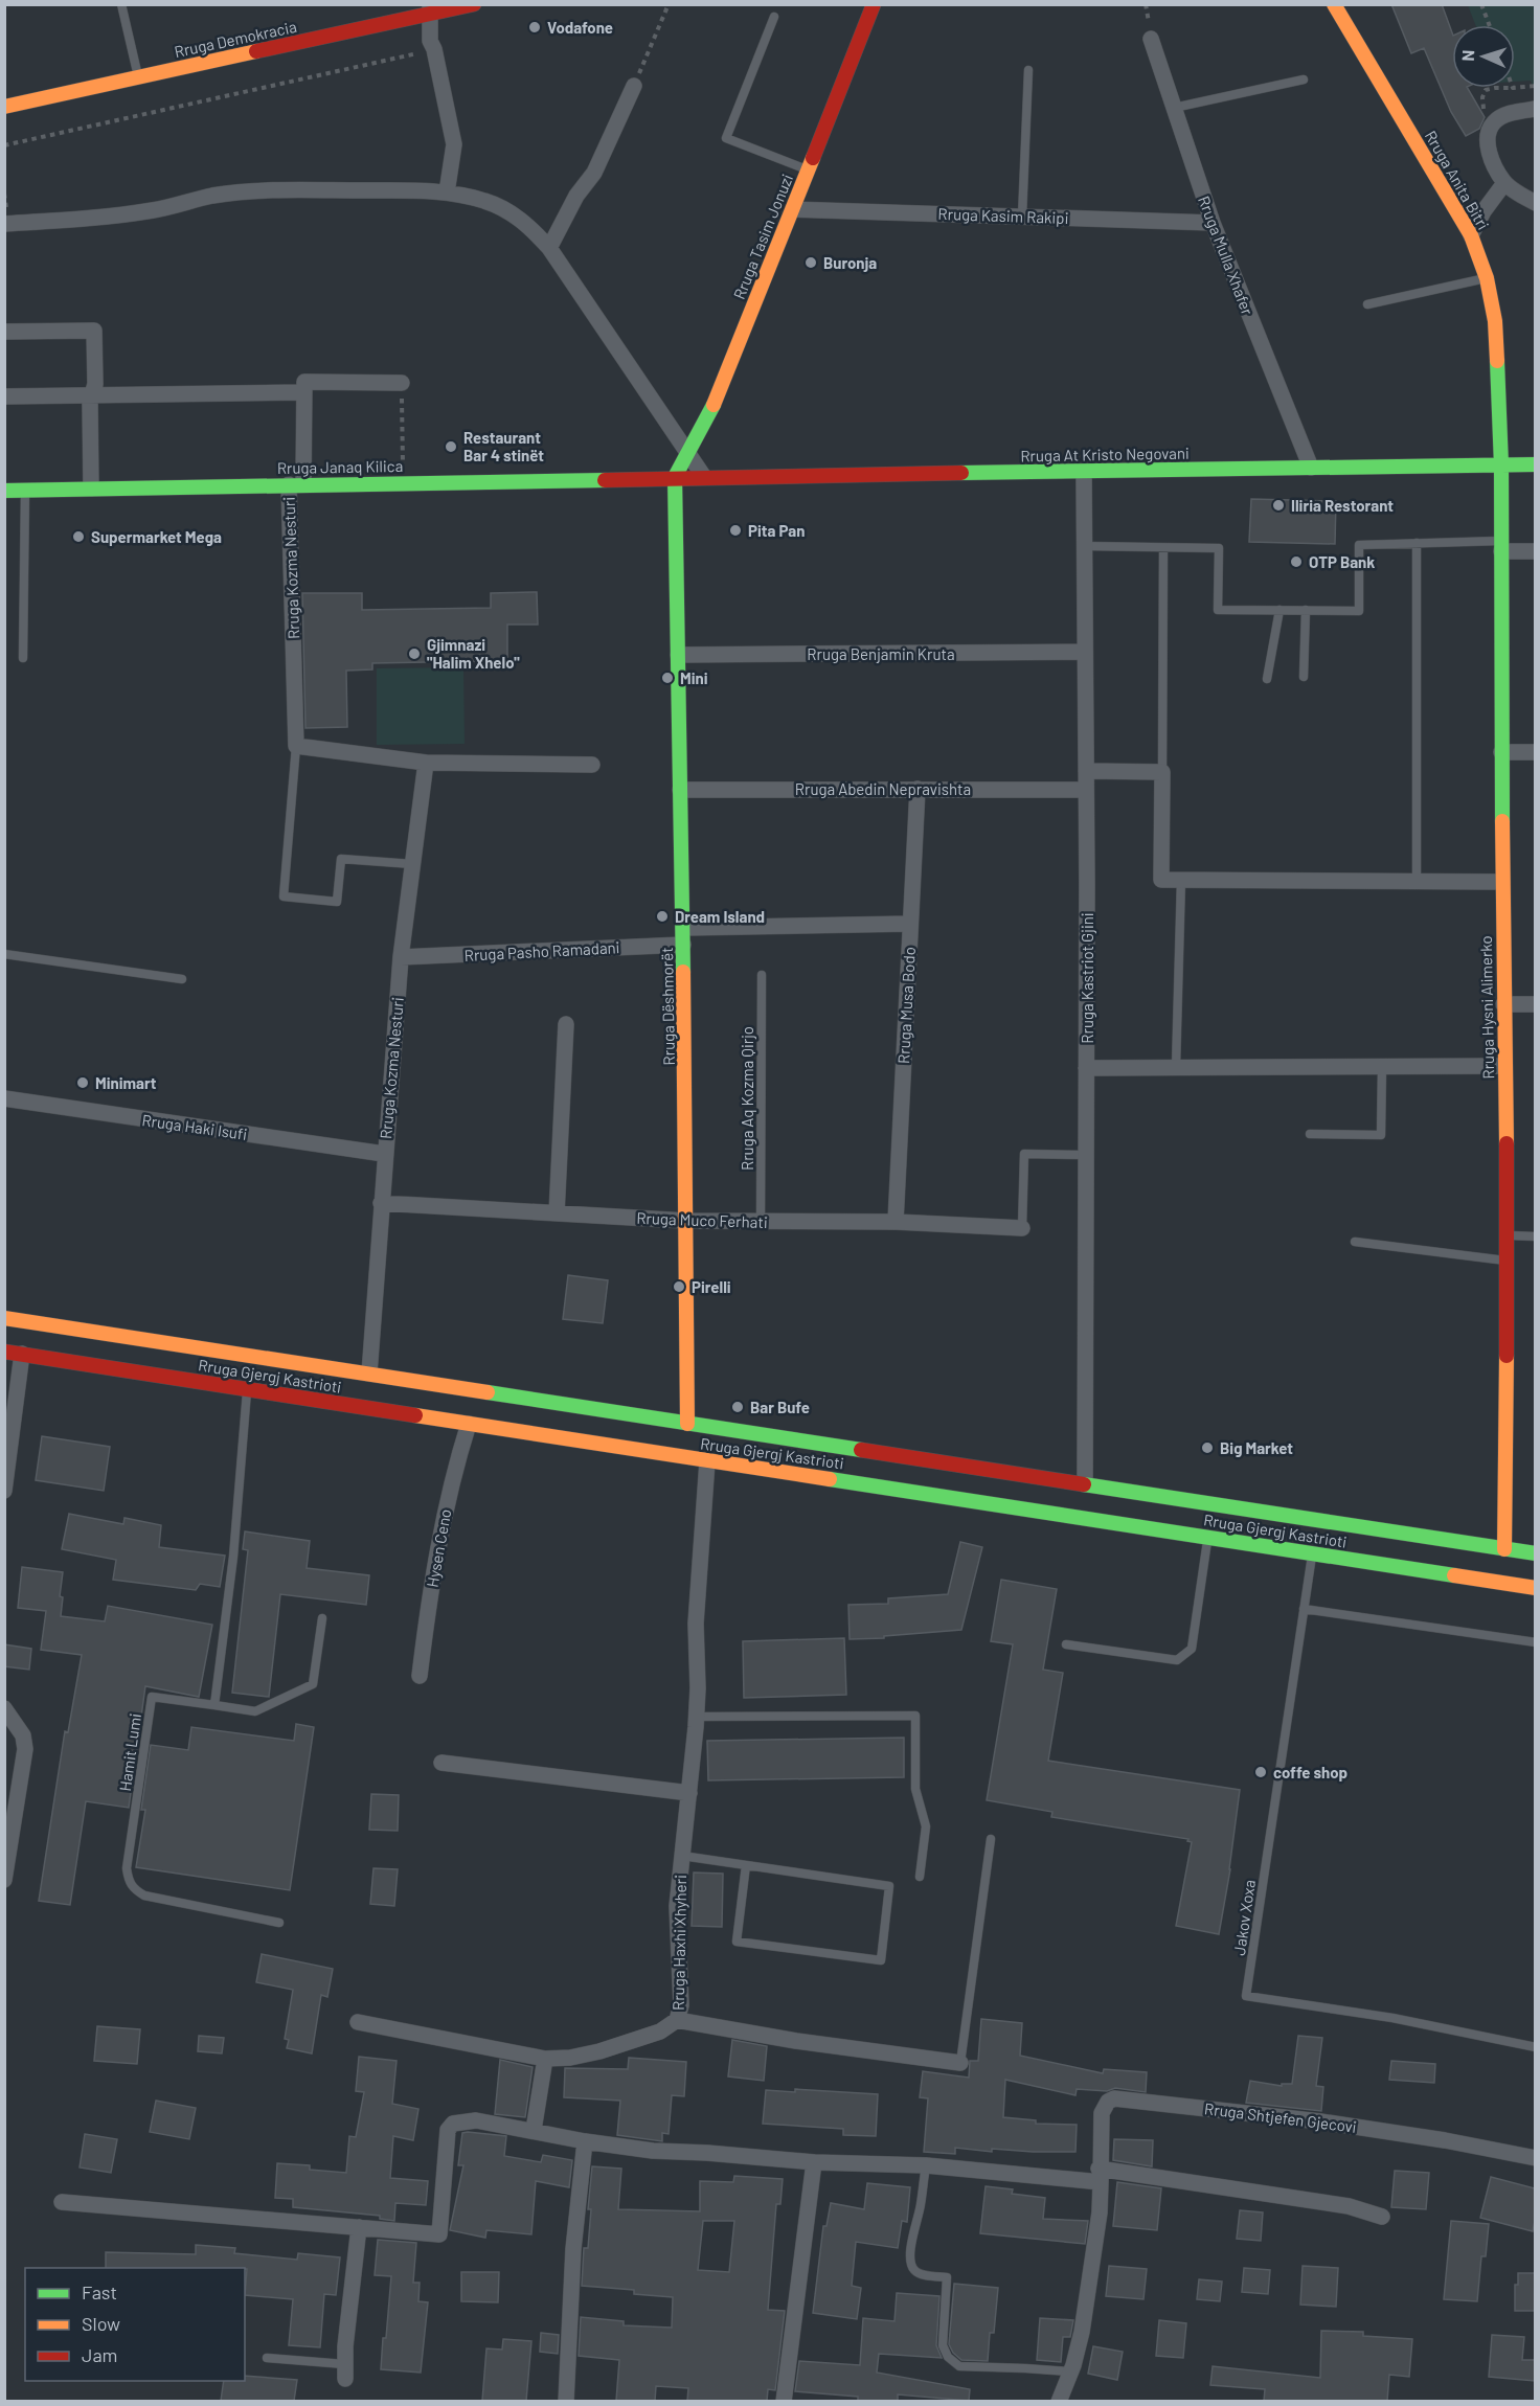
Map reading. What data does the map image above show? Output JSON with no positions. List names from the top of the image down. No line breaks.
{"streets":{"main road":["Rruga Demokracia","Rruga Anita Bitri","Rruga Tasim Jonuzi","Rruga At Kristo Negovani","Rruga Janaq Kilica","Rruga Dëshmorët","Rruga Hysni Alimerko","Rruga Gjergj Kastrioti"],"street":["Rruga Kasim Rakipi","Rruga Mulla Xhafer","Rruga Kozma Nesturi","Rruga Benjamin Kruta","Rruga Abedin Nepravishta","Rruga Pasho Ramadani","Rruga Kastriot Gjini","Rruga Musa Bodo","Rruga Haki Isufi","Rruga Muco Ferhati","Hysen Ceno","Rruga Haxhi Xhyheri","Rruga Shtjefen Gjecovi"],"lane":["Rruga Aq Kozma Qirjo","Hamit Lumi","Jakov Xoxa"]},"crossings":[["Rruga Anita Bitri","Rruga At Kristo Negovani"],["Rruga Anita Bitri","Rruga Hysni Alimerko"],["Rruga Kasim Rakipi","Rruga Tasim Jonuzi"],["Rruga Kasim Rakipi","Rruga Mulla Xhafer"],["Rruga Tasim Jonuzi","Rruga At Kristo Negovani"],["Rruga Tasim Jonuzi","Rruga Janaq Kilica"],["Rruga Tasim Jonuzi","Rruga Dëshmorët"],["Rruga Mulla Xhafer","Rruga At Kristo Negovani"],["Rruga At Kristo Negovani","Rruga Janaq Kilica"],["Rruga At Kristo Negovani","Rruga Kastriot Gjini"],["Rruga At Kristo Negovani","Rruga Dëshmorët"],["Rruga At Kristo Negovani","Rruga Hysni Alimerko"],["Rruga Janaq Kilica","Rruga Kozma Nesturi"],["Rruga Janaq Kilica","Rruga Dëshmorët"],["Rruga Kozma Nesturi","Rruga Pasho Ramadani"],["Rruga Kozma Nesturi","Rruga Haki Isufi"],["Rruga Kozma Nesturi","Rruga Muco Ferhati"],["Rruga Kozma Nesturi","Rruga Gjergj Kastrioti"],["Rruga Benjamin Kruta","Rruga Kastriot Gjini"],["Rruga Benjamin Kruta","Rruga Dëshmorët"],["Rruga Abedin Nepravishta","Rruga Kastriot Gjini"],["Rruga Abedin Nepravishta","Rruga Musa Bodo"],["Rruga Abedin Nepravishta","Rruga Dëshmorët"],["Rruga Pasho Ramadani","Rruga Dëshmorët"],["Rruga Kastriot Gjini","Rruga Gjergj Kastrioti"],["Rruga Musa Bodo","Rruga Muco Ferhati"],["Rruga Dëshmorët","Rruga Muco Ferhati"],["Rruga Dëshmorët","Rruga Gjergj Kastrioti"],["Rruga Hysni Alimerko","Rruga Gjergj Kastrioti"],["Rruga Aq Kozma Qirjo","Rruga Muco Ferhati"],["Rruga Gjergj Kastrioti","Hysen Ceno"],["Rruga Gjergj Kastrioti","Jakov Xoxa"],["Rruga Gjergj Kastrioti","Rruga Haxhi Xhyheri"]],"places":["Vodafone","Buronja","Restaurant Bar 4 stinët","Iliria Restorant","Pita Pan","Supermarket Mega","OTP Bank","Gjimnazi \"Halim Xhelo\"","Mini","Dream Island","Minimart","Pirelli","Bar Bufe","Big Market","coffe shop"],"legend":["Fast","Slow","Jam"],"north":"left"}
